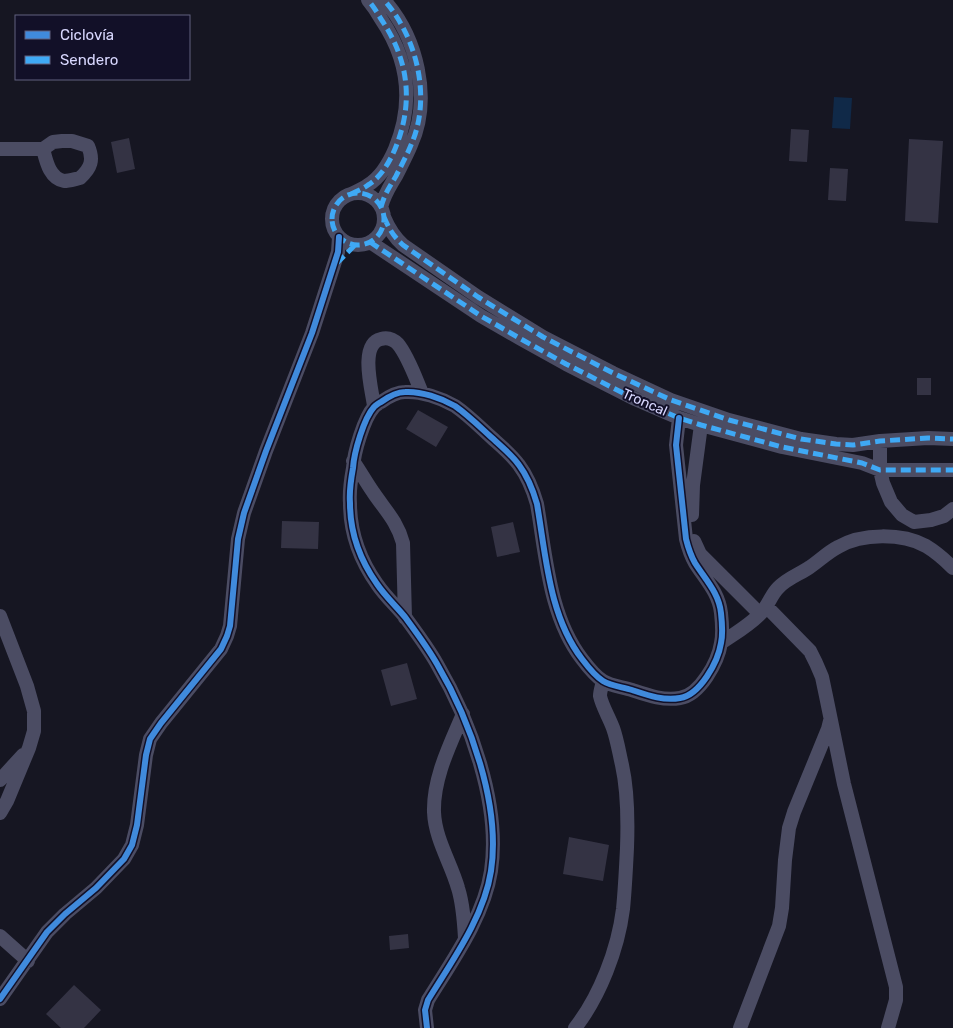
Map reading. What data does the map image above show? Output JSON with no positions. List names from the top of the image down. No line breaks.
{"streets":{"street":["Troncal"]},"legend":["Ciclovía","Sendero"]}
